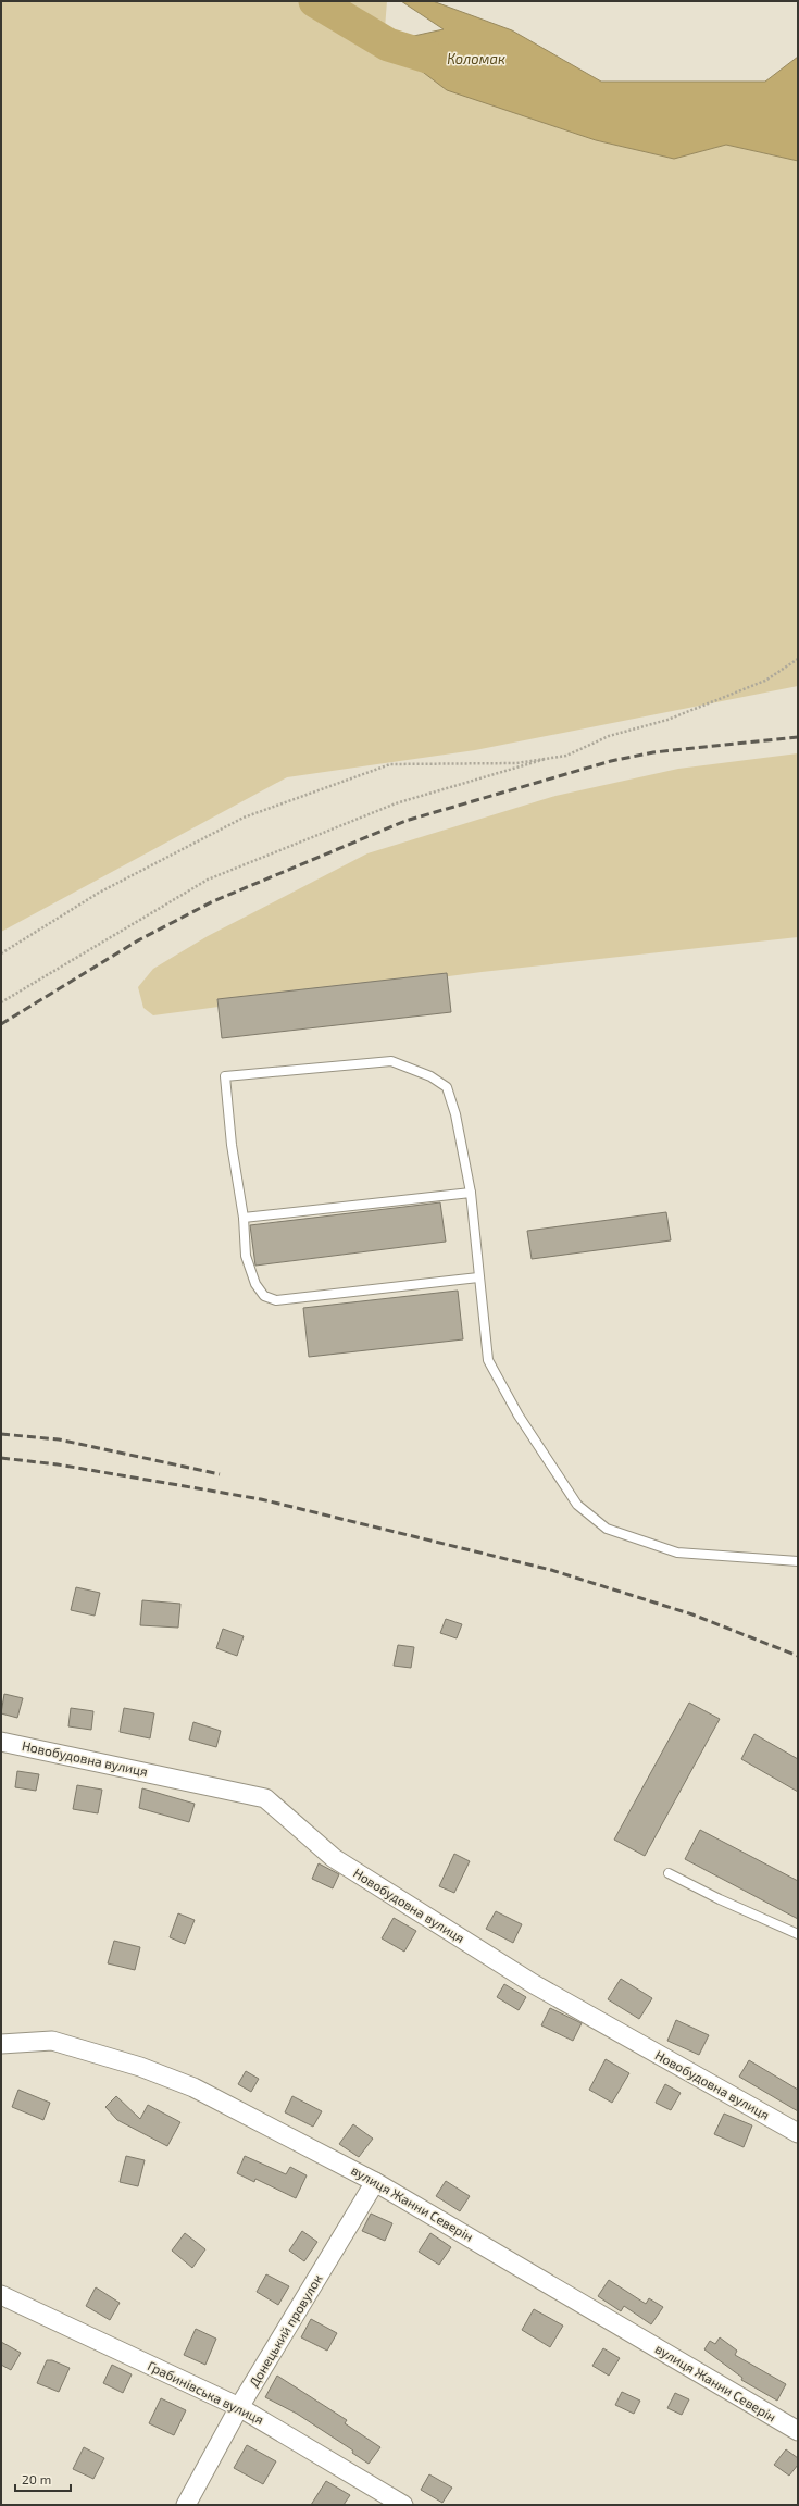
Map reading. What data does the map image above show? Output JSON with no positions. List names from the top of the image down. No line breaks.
{"streets":{"street":["Новобудовна вулиця","вулиця Жанни Северін","Донецький провулок","Грабинівська вулиця"]},"crossings":[["вулиця Жанни Северін","Донецький провулок"],["Донецький провулок","Грабинівська вулиця"]],"water":["Коломак"],"scale_bar":"20 m"}
